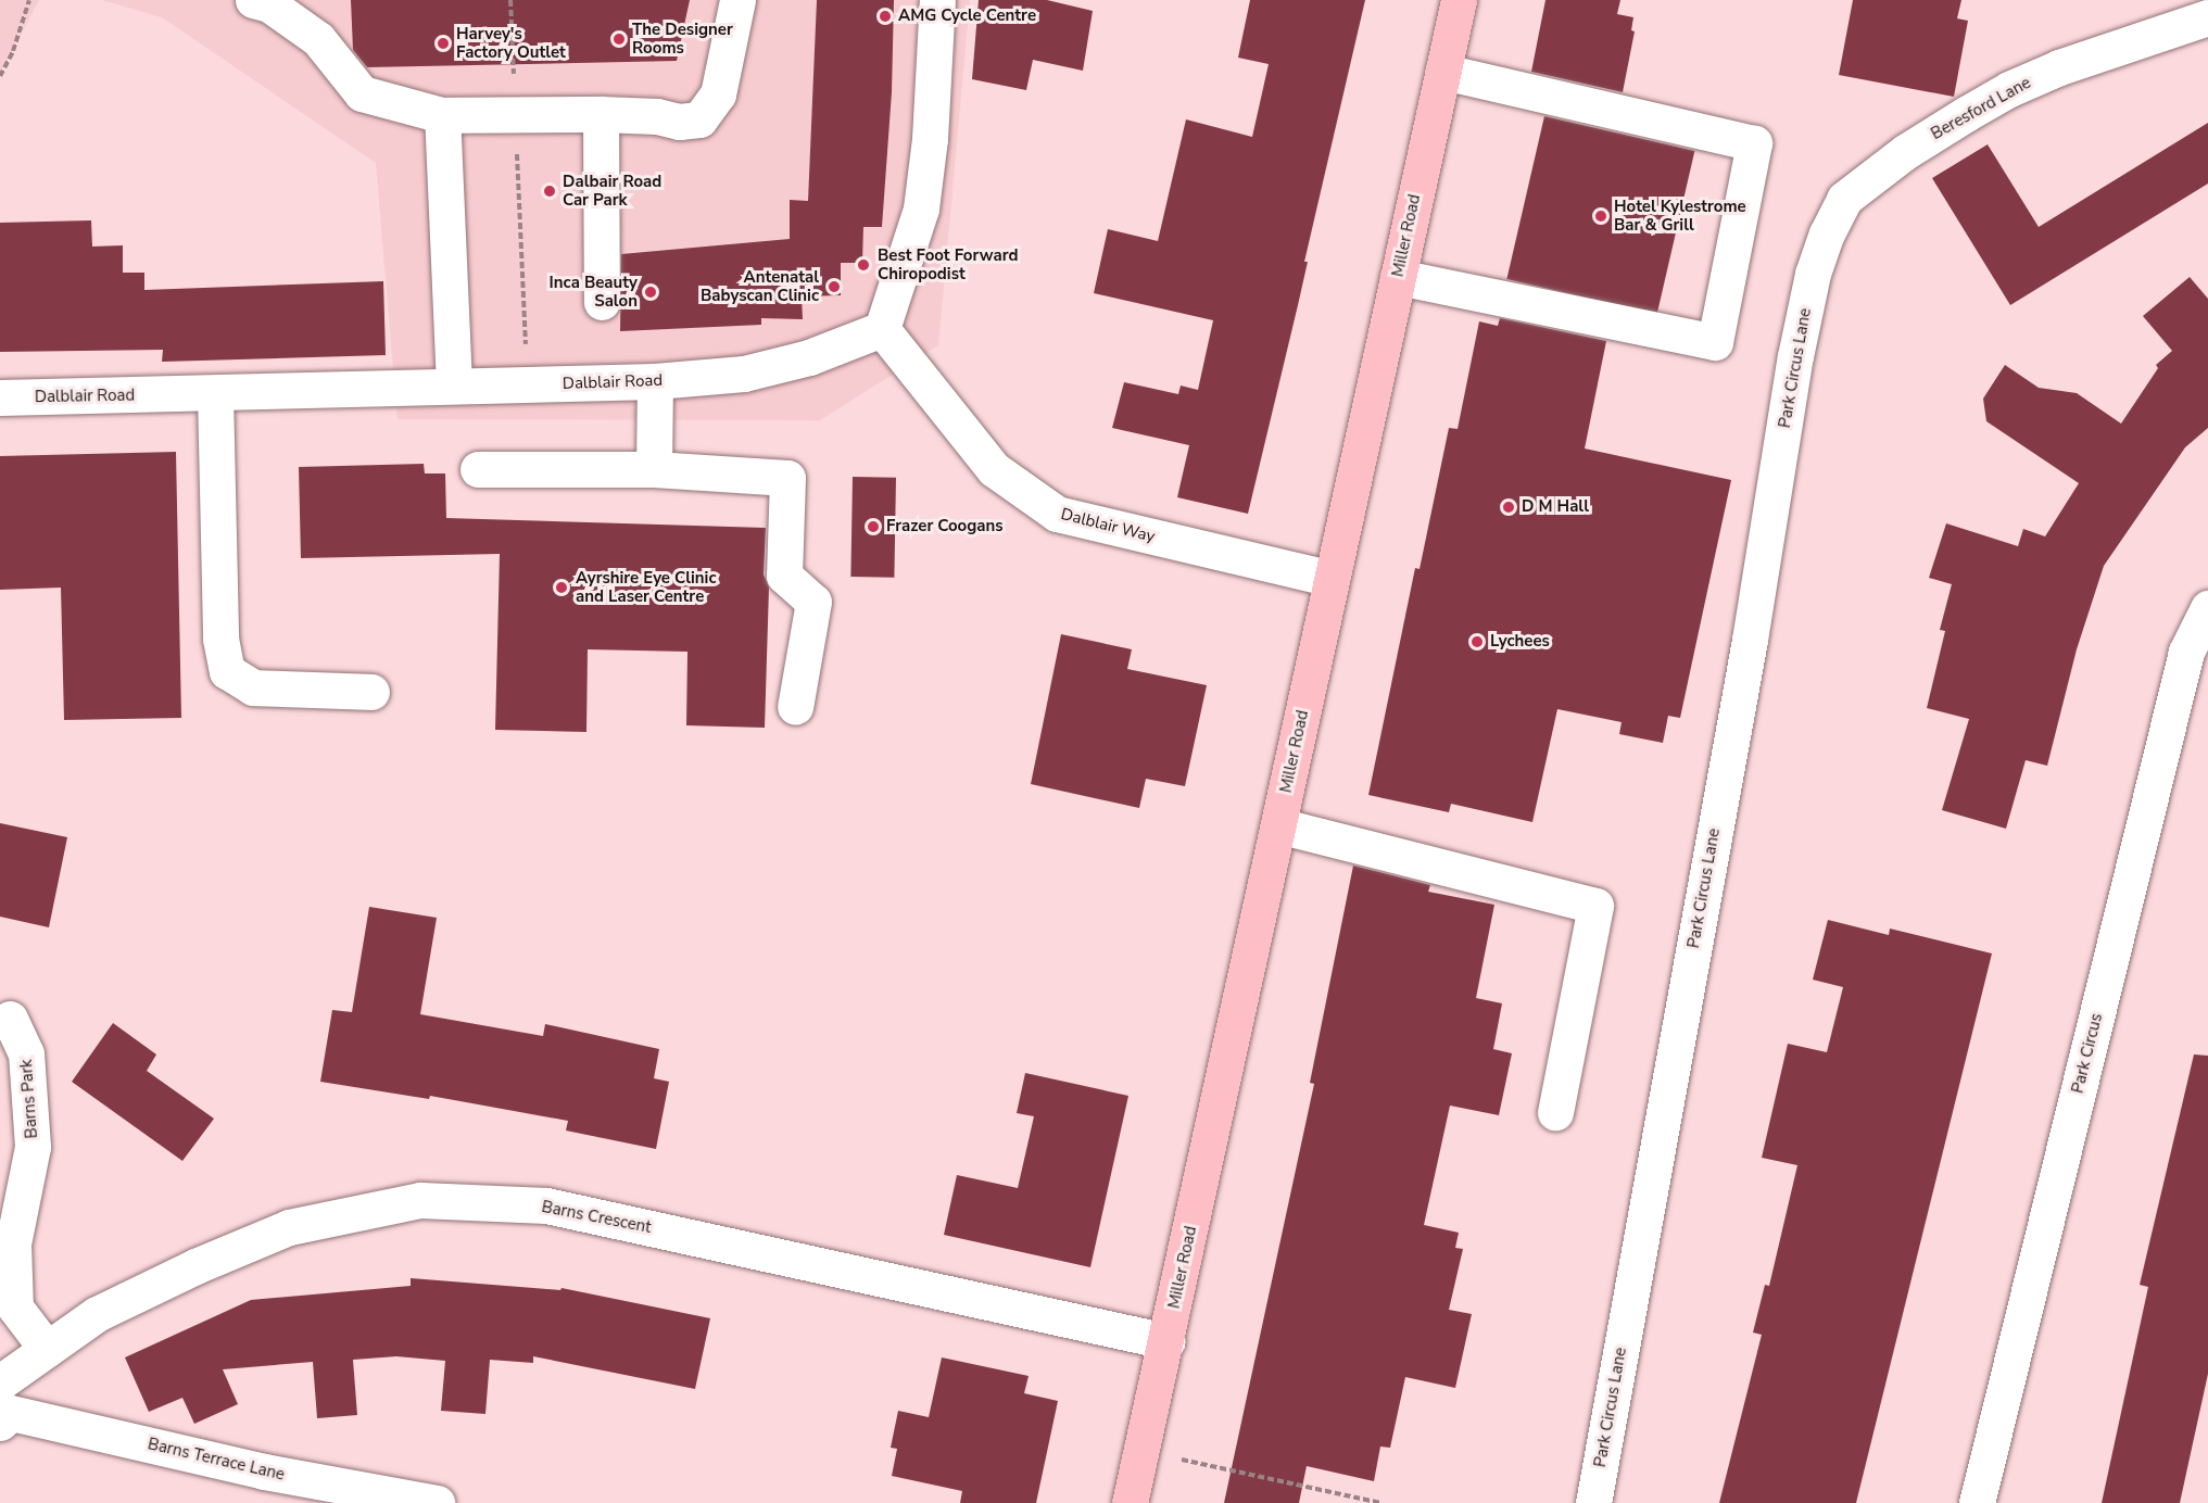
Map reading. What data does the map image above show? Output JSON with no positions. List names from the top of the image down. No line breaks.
{"streets":{"main road":["Miller Road"],"street":["Beresford Lane","Park Circus Lane","Dalblair Road","Dalblair Way","Park Circus","Barns Park","Barns Crescent","Barns Terrace Lane"]},"crossings":[["Beresford Lane","Park Circus Lane"],["Miller Road","Dalblair Way"],["Miller Road","Barns Crescent"],["Dalblair Road","Dalblair Way"],["Barns Park","Barns Crescent"]],"places":["AMG Cycle Centre","The Designer Rooms","Harvey's Factory Outlet","Dalbair Road Car Park","Hotel Kylestrome Bar & Grill","Best Foot Forward Chiropodist","Antenatal Babyscan Clinic","Inca Beauty Salon","D M Hall","Frazer Coogans","Ayrshire Eye Clinic and Laser Centre","Lychees"]}
